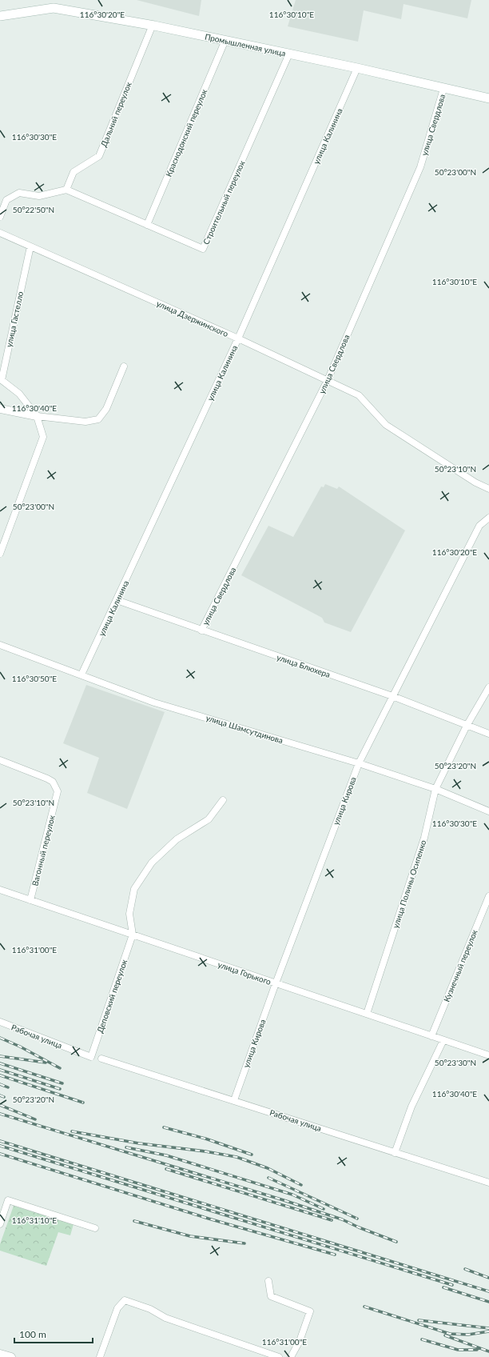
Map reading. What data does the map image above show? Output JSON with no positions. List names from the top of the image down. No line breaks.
{"streets":{"main road":["Промышленная улица"],"street":["Дальний переулок","улица Свердлова","Краснодонский переулок","улица Калинина","Строительный переулок","улица Дзержинского","улица Гастелло","улица Блюхера","улица Шамсутдинова","улица Кирова","Вагонный переулок","улица Полины Осипенко","Кузнечный переулок","улица Горького","Деповский переулок","Рабочая улица"]},"crossings":[["Промышленная улица","Дальний переулок"],["Промышленная улица","улица Свердлова"],["Промышленная улица","Краснодонский переулок"],["Промышленная улица","улица Калинина"],["Промышленная улица","Строительный переулок"],["Дальний переулок","Строительный переулок"],["улица Свердлова","улица Дзержинского"],["улица Свердлова","улица Блюхера"],["Краснодонский переулок","Строительный переулок"],["улица Калинина","улица Дзержинского"],["улица Калинина","улица Блюхера"],["улица Калинина","улица Шамсутдинова"],["улица Дзержинского","улица Гастелло"],["улица Блюхера","улица Кирова"],["улица Блюхера","улица Полины Осипенко"],["улица Шамсутдинова","улица Кирова"],["улица Шамсутдинова","улица Полины Осипенко"],["улица Кирова","улица Горького"],["улица Кирова","Рабочая улица"],["Вагонный переулок","улица Горького"],["улица Полины Осипенко","улица Горького"],["Кузнечный переулок","улица Горького"],["улица Горького","Деповский переулок"],["Деповский переулок","Рабочая улица"]],"scale_bar":"100 m","coordinates":["116°30'20\"E","116°30'10\"E","116°30'30\"E","50°23'00\"N","50°22'50\"N","116°30'40\"E","50°23'10\"N","116°30'50\"E","50°23'20\"N","116°31'00\"E","50°23'30\"N","116°31'10\"E"]}
